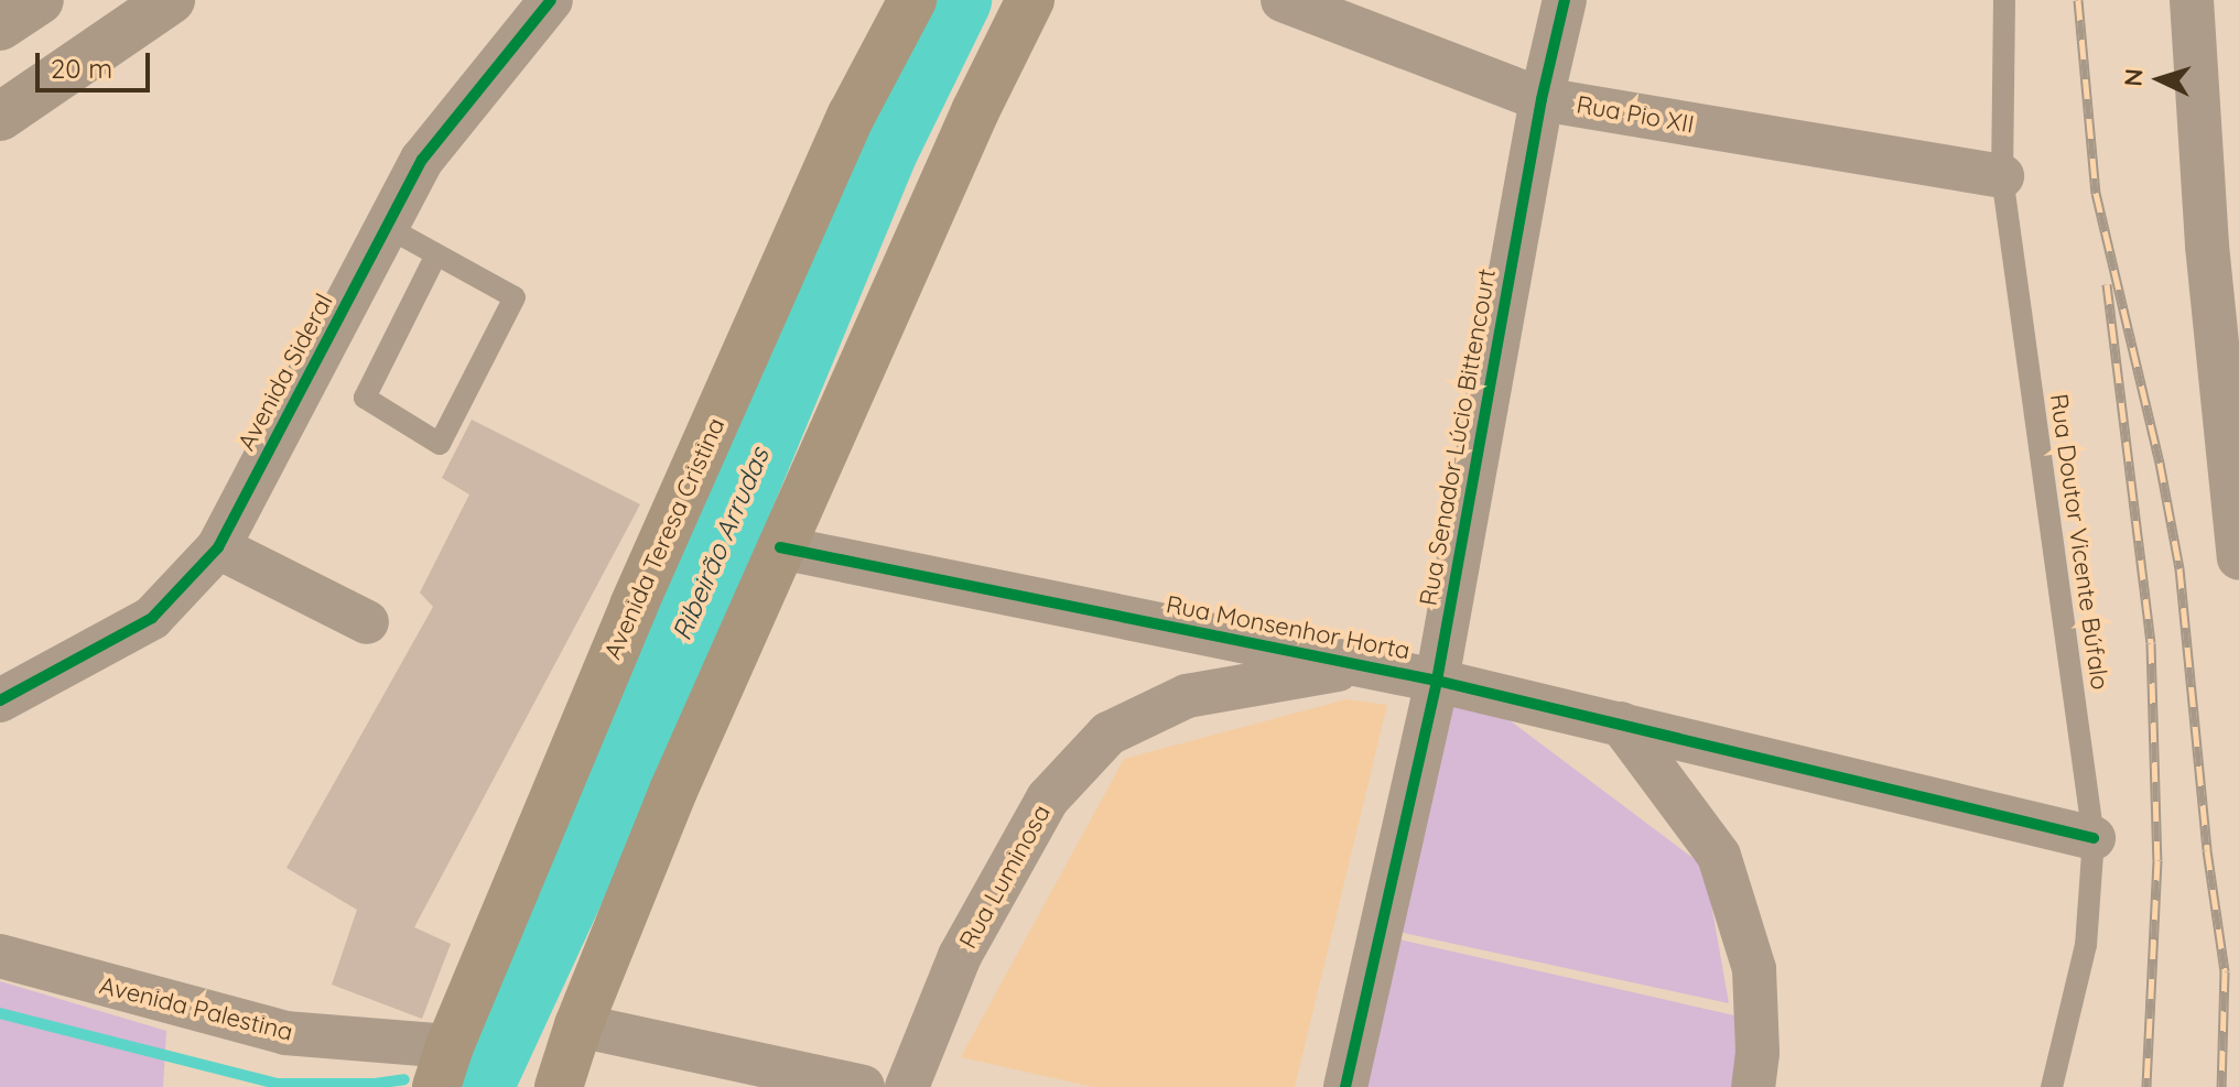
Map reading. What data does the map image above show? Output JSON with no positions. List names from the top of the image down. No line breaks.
{"streets":{"main road":["Avenida Teresa Cristina"],"street":["Rua Pio XII","Avenida Sideral","Rua Senador Lúcio Bittencourt","Rua Monsenhor Horta","Rua Luminosa","Avenida Palestina"],"lane":["Rua Doutor Vicente Búfalo"]},"crossings":[["Rua Pio XII","Rua Senador Lúcio Bittencourt"],["Rua Pio XII","Rua Doutor Vicente Búfalo"],["Rua Senador Lúcio Bittencourt","Rua Monsenhor Horta"],["Avenida Teresa Cristina","Avenida Palestina"],["Rua Doutor Vicente Búfalo","Rua Monsenhor Horta"],["Rua Monsenhor Horta","Rua Luminosa"]],"water":["Ribeirão Arrudas"],"scale_bar":"20 m","north":"left"}
